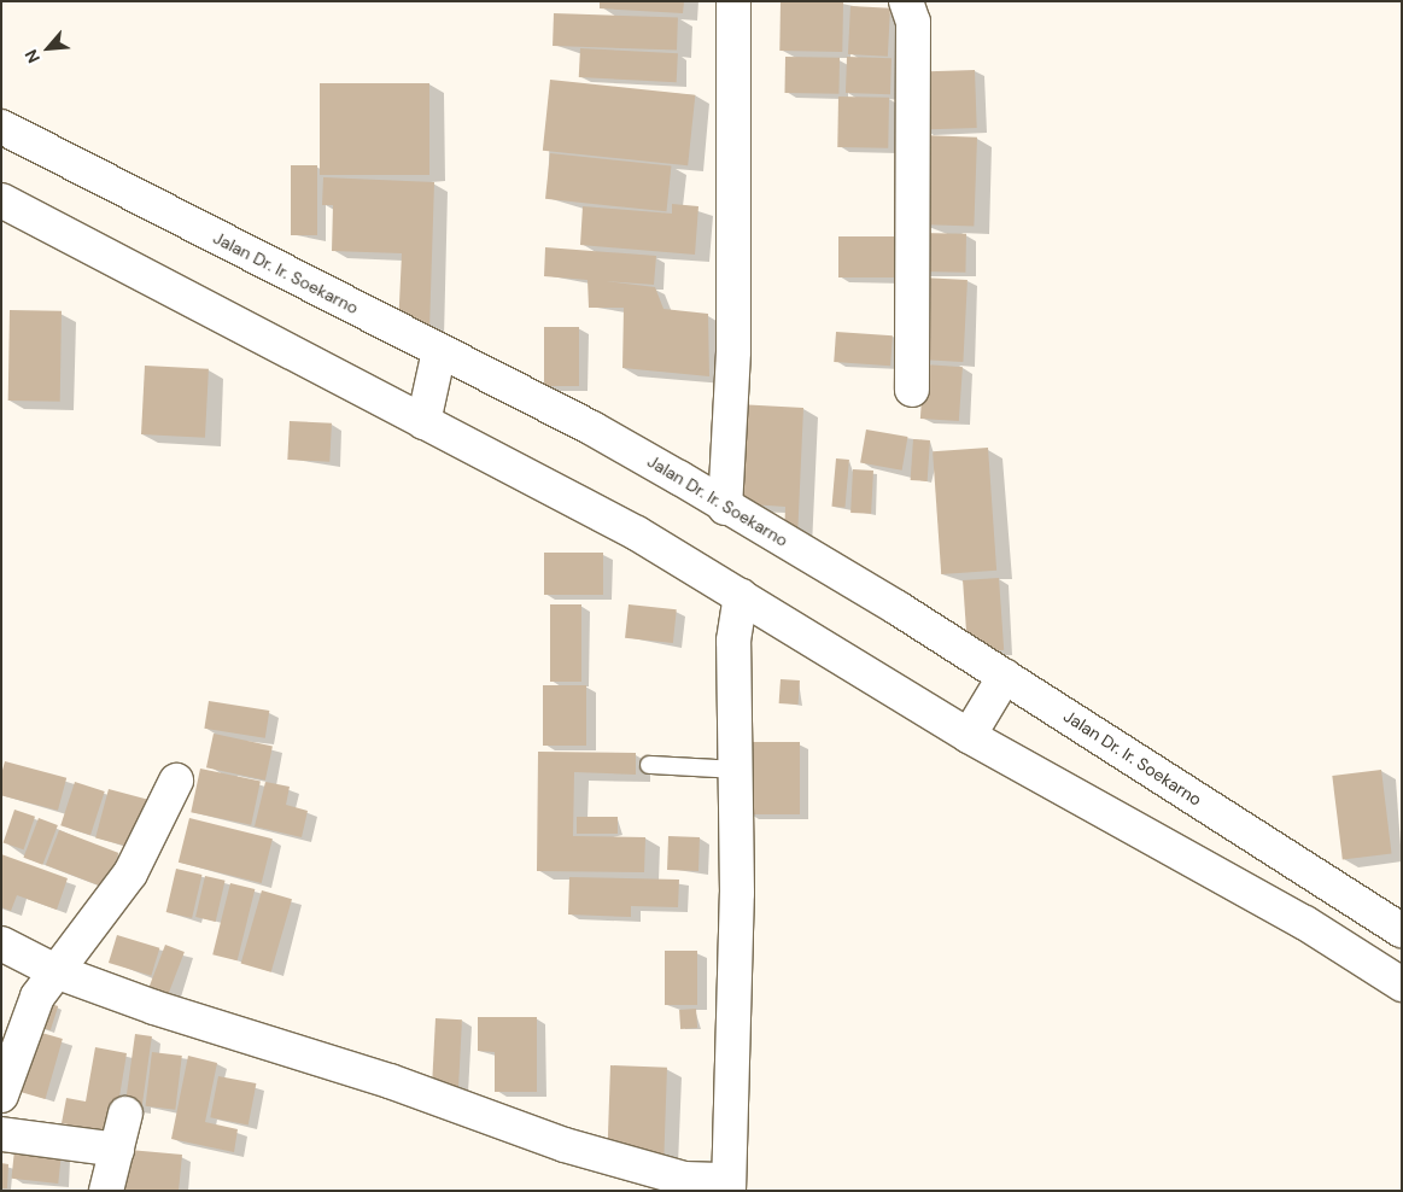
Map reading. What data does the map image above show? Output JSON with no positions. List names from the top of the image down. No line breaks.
{"streets":{"main road":["Jalan Dr. Ir. Soekarno"]},"north":"bottom left"}
